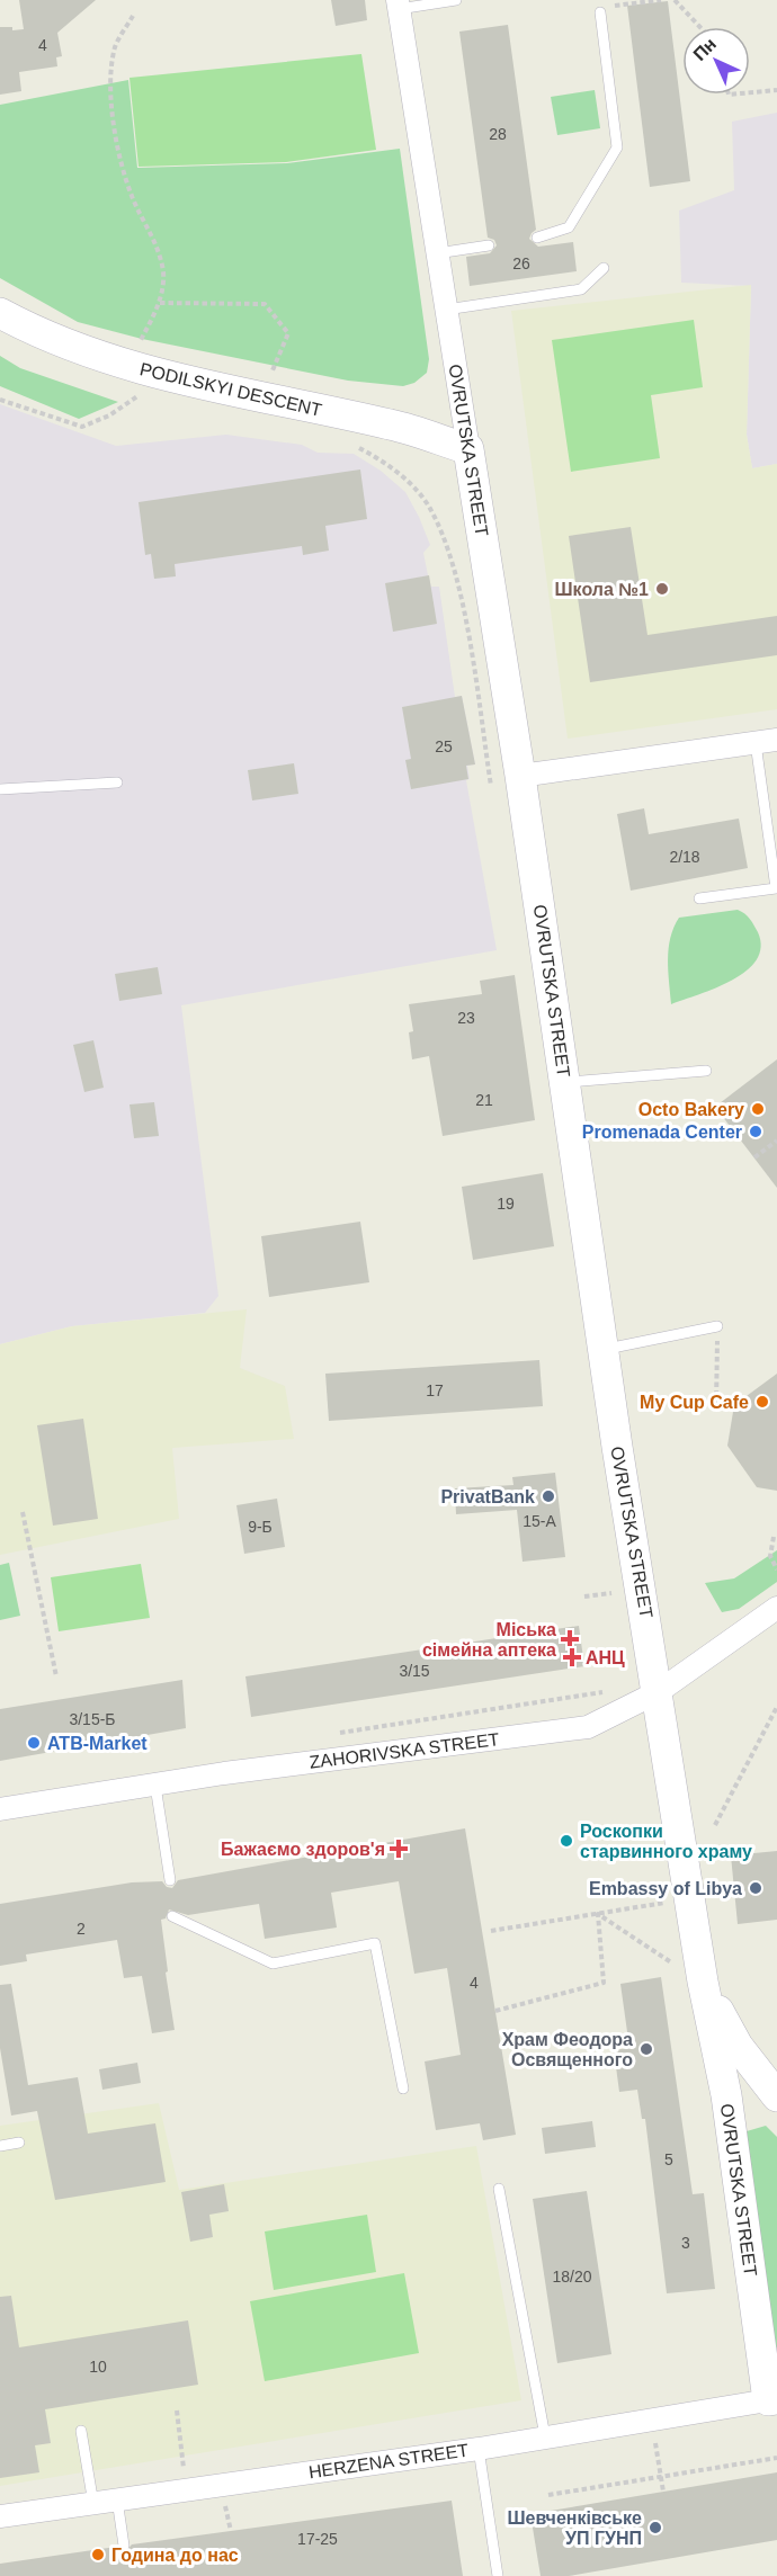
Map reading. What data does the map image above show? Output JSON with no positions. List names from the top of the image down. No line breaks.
{"streets":{"street":["PODILSKYI DESCENT","OVRUTSKA STREET","ZAHORIVSKA STREET","HERZENA STREET"]},"crossings":[["PODILSKYI DESCENT","OVRUTSKA STREET"],["OVRUTSKA STREET","ZAHORIVSKA STREET"],["OVRUTSKA STREET","HERZENA STREET"]],"places":{"other":["Школа №1","Octo Bakery","Promenada Center","My Cup Cafe","PrivatBank","ATB-Market","Роскопки старвинного храму","Embassy of Libya","Храм Феодора Освященного","Шевченківське УП ГУНП","Година до нас"],"health":["Міська сімейна аптека","АНЦ","Бажаємо здоров'я"]},"house_numbers":["4","28","26","25","2/18","23","21","19","17","15-А","9-Б","3/15","3/15-Б","2","4","5","3","18/20","10","17-25"],"north":"top left"}
